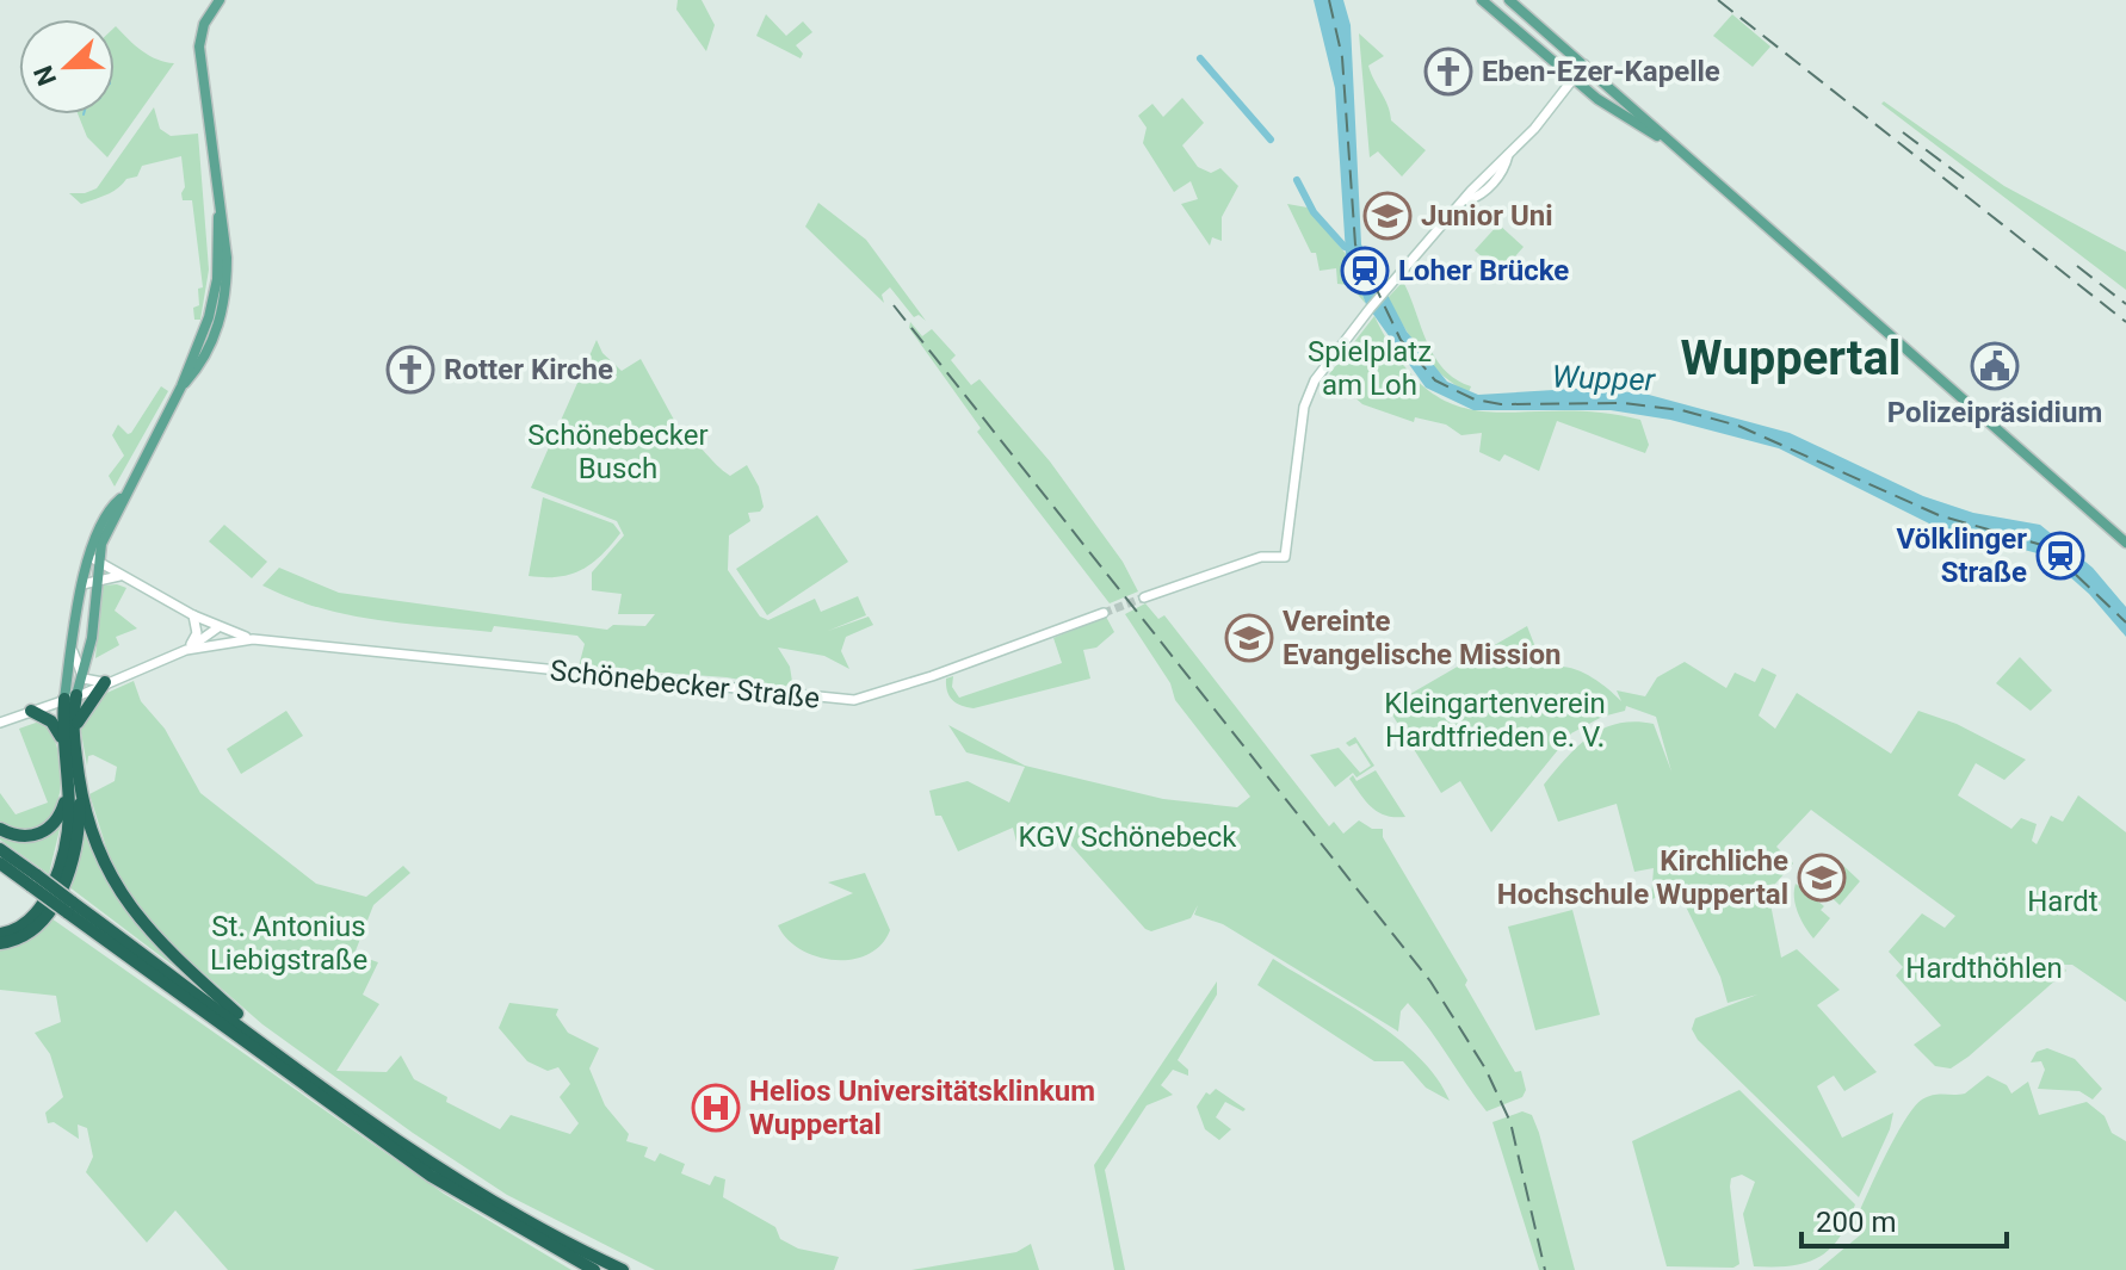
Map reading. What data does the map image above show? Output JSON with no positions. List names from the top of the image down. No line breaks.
{"streets":{"main road":["Schönebecker Straße"]},"districts":["Wuppertal"],"water":["Wupper"],"parks":["Spielplatz am Loh","Schönebecker Busch","Kleingartenverein Hardtfrieden e. V.","KGV Schönebeck","Hardt","St. Antonius Liebigstraße","Hardthöhlen"],"places":{"church":["Eben-Ezer-Kapelle","Rotter Kirche"],"school or university":["Junior Uni","Vereinte Evangelische Mission","Kirchliche Hochschule Wuppertal"],"station":["Loher Brücke","Völklinger Straße"],"public building":["Polizeipräsidium"],"hospital":["Helios Universitätsklinkum Wuppertal"]},"scale_bar":"200 m","north":"left"}
